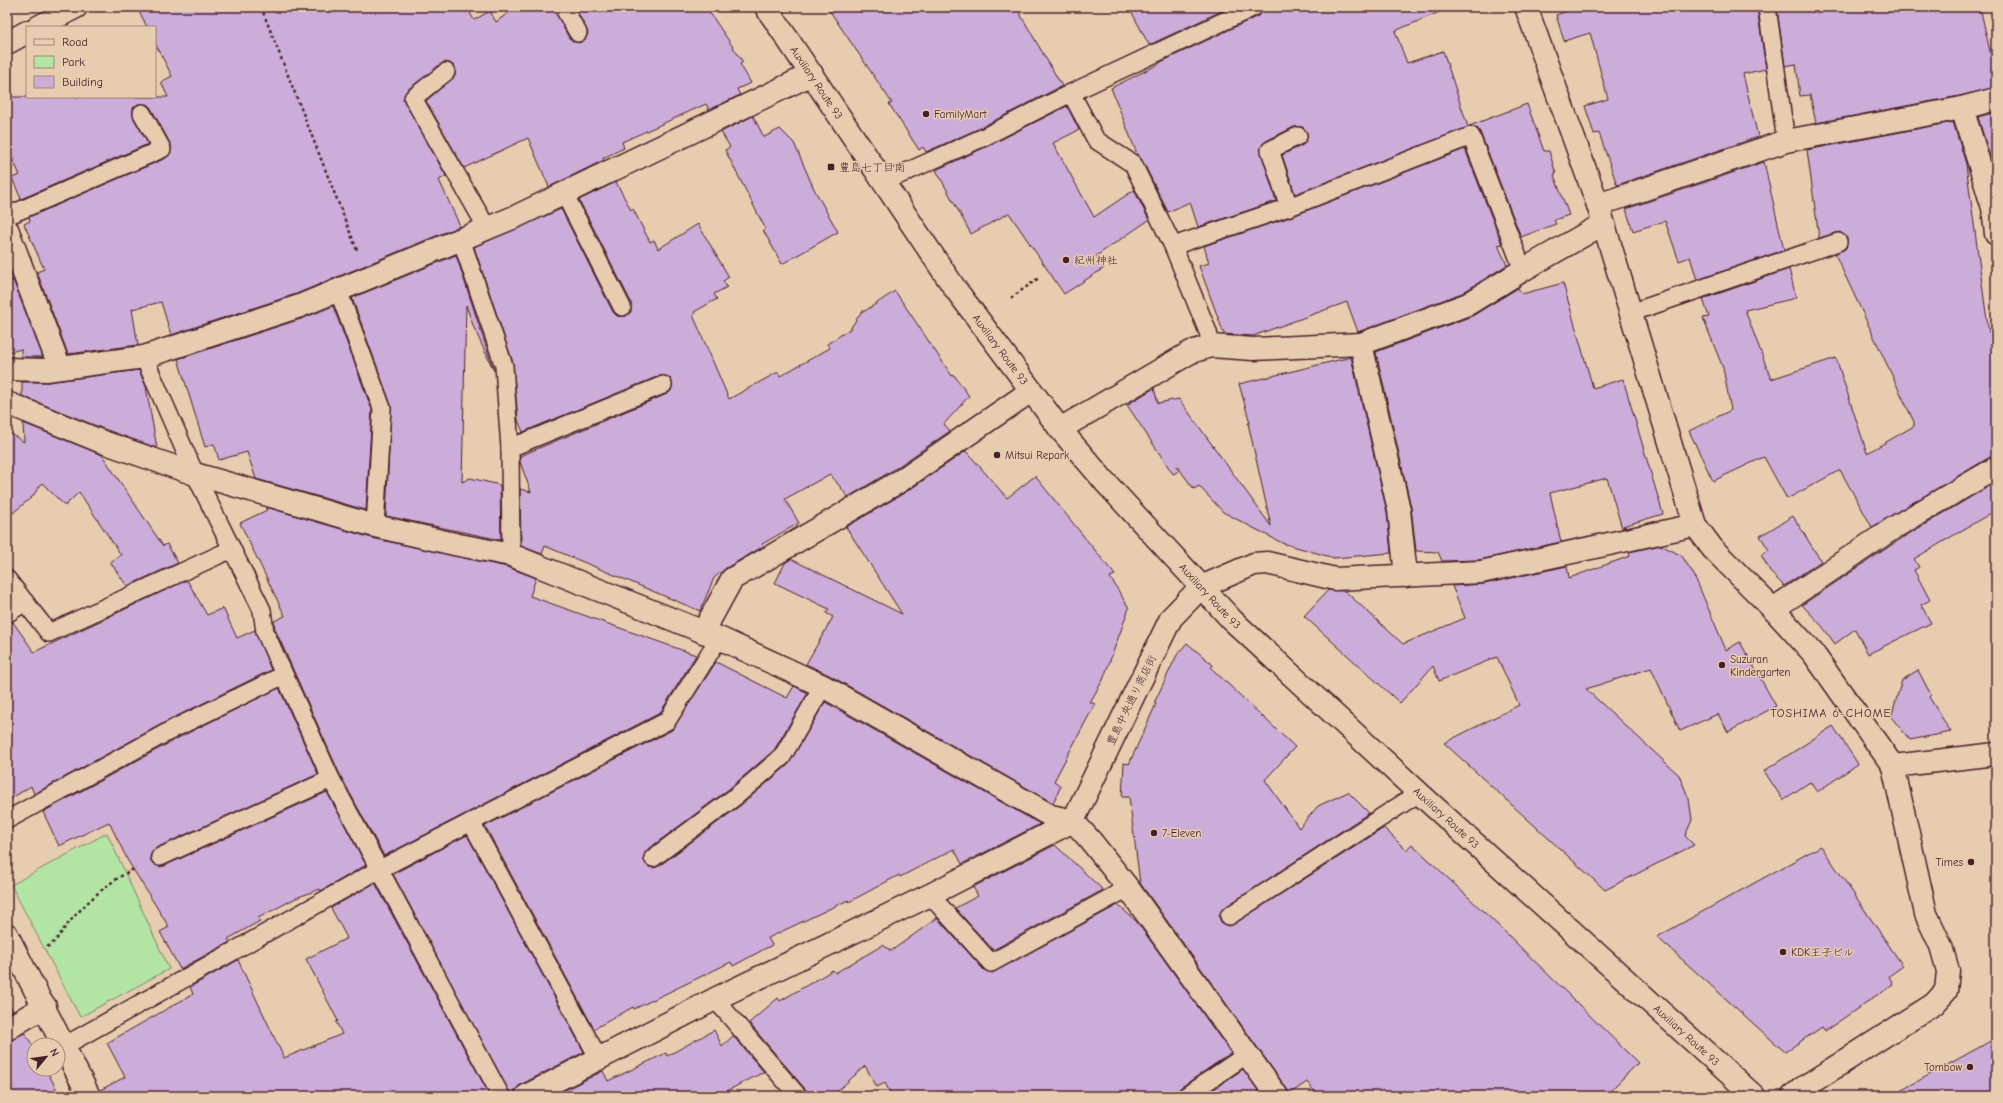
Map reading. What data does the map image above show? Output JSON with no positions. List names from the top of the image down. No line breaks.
{"streets":{"street":["Auxiliary Route 93","豊島中央通り商店街"]},"crossings":[["Auxiliary Route 93","豊島中央通り商店街"]],"districts":["TOSHIMA 6-CHOME"],"places":{"other":["FamilyMart","紀州神社","Mitsui Repark","Suzuran Kindergarten","7-Eleven","Times","KDK王子ビル","Tombow"],"transit":["豊島七丁目南"]},"legend":["Road","Park","Building"],"north":"top right"}
